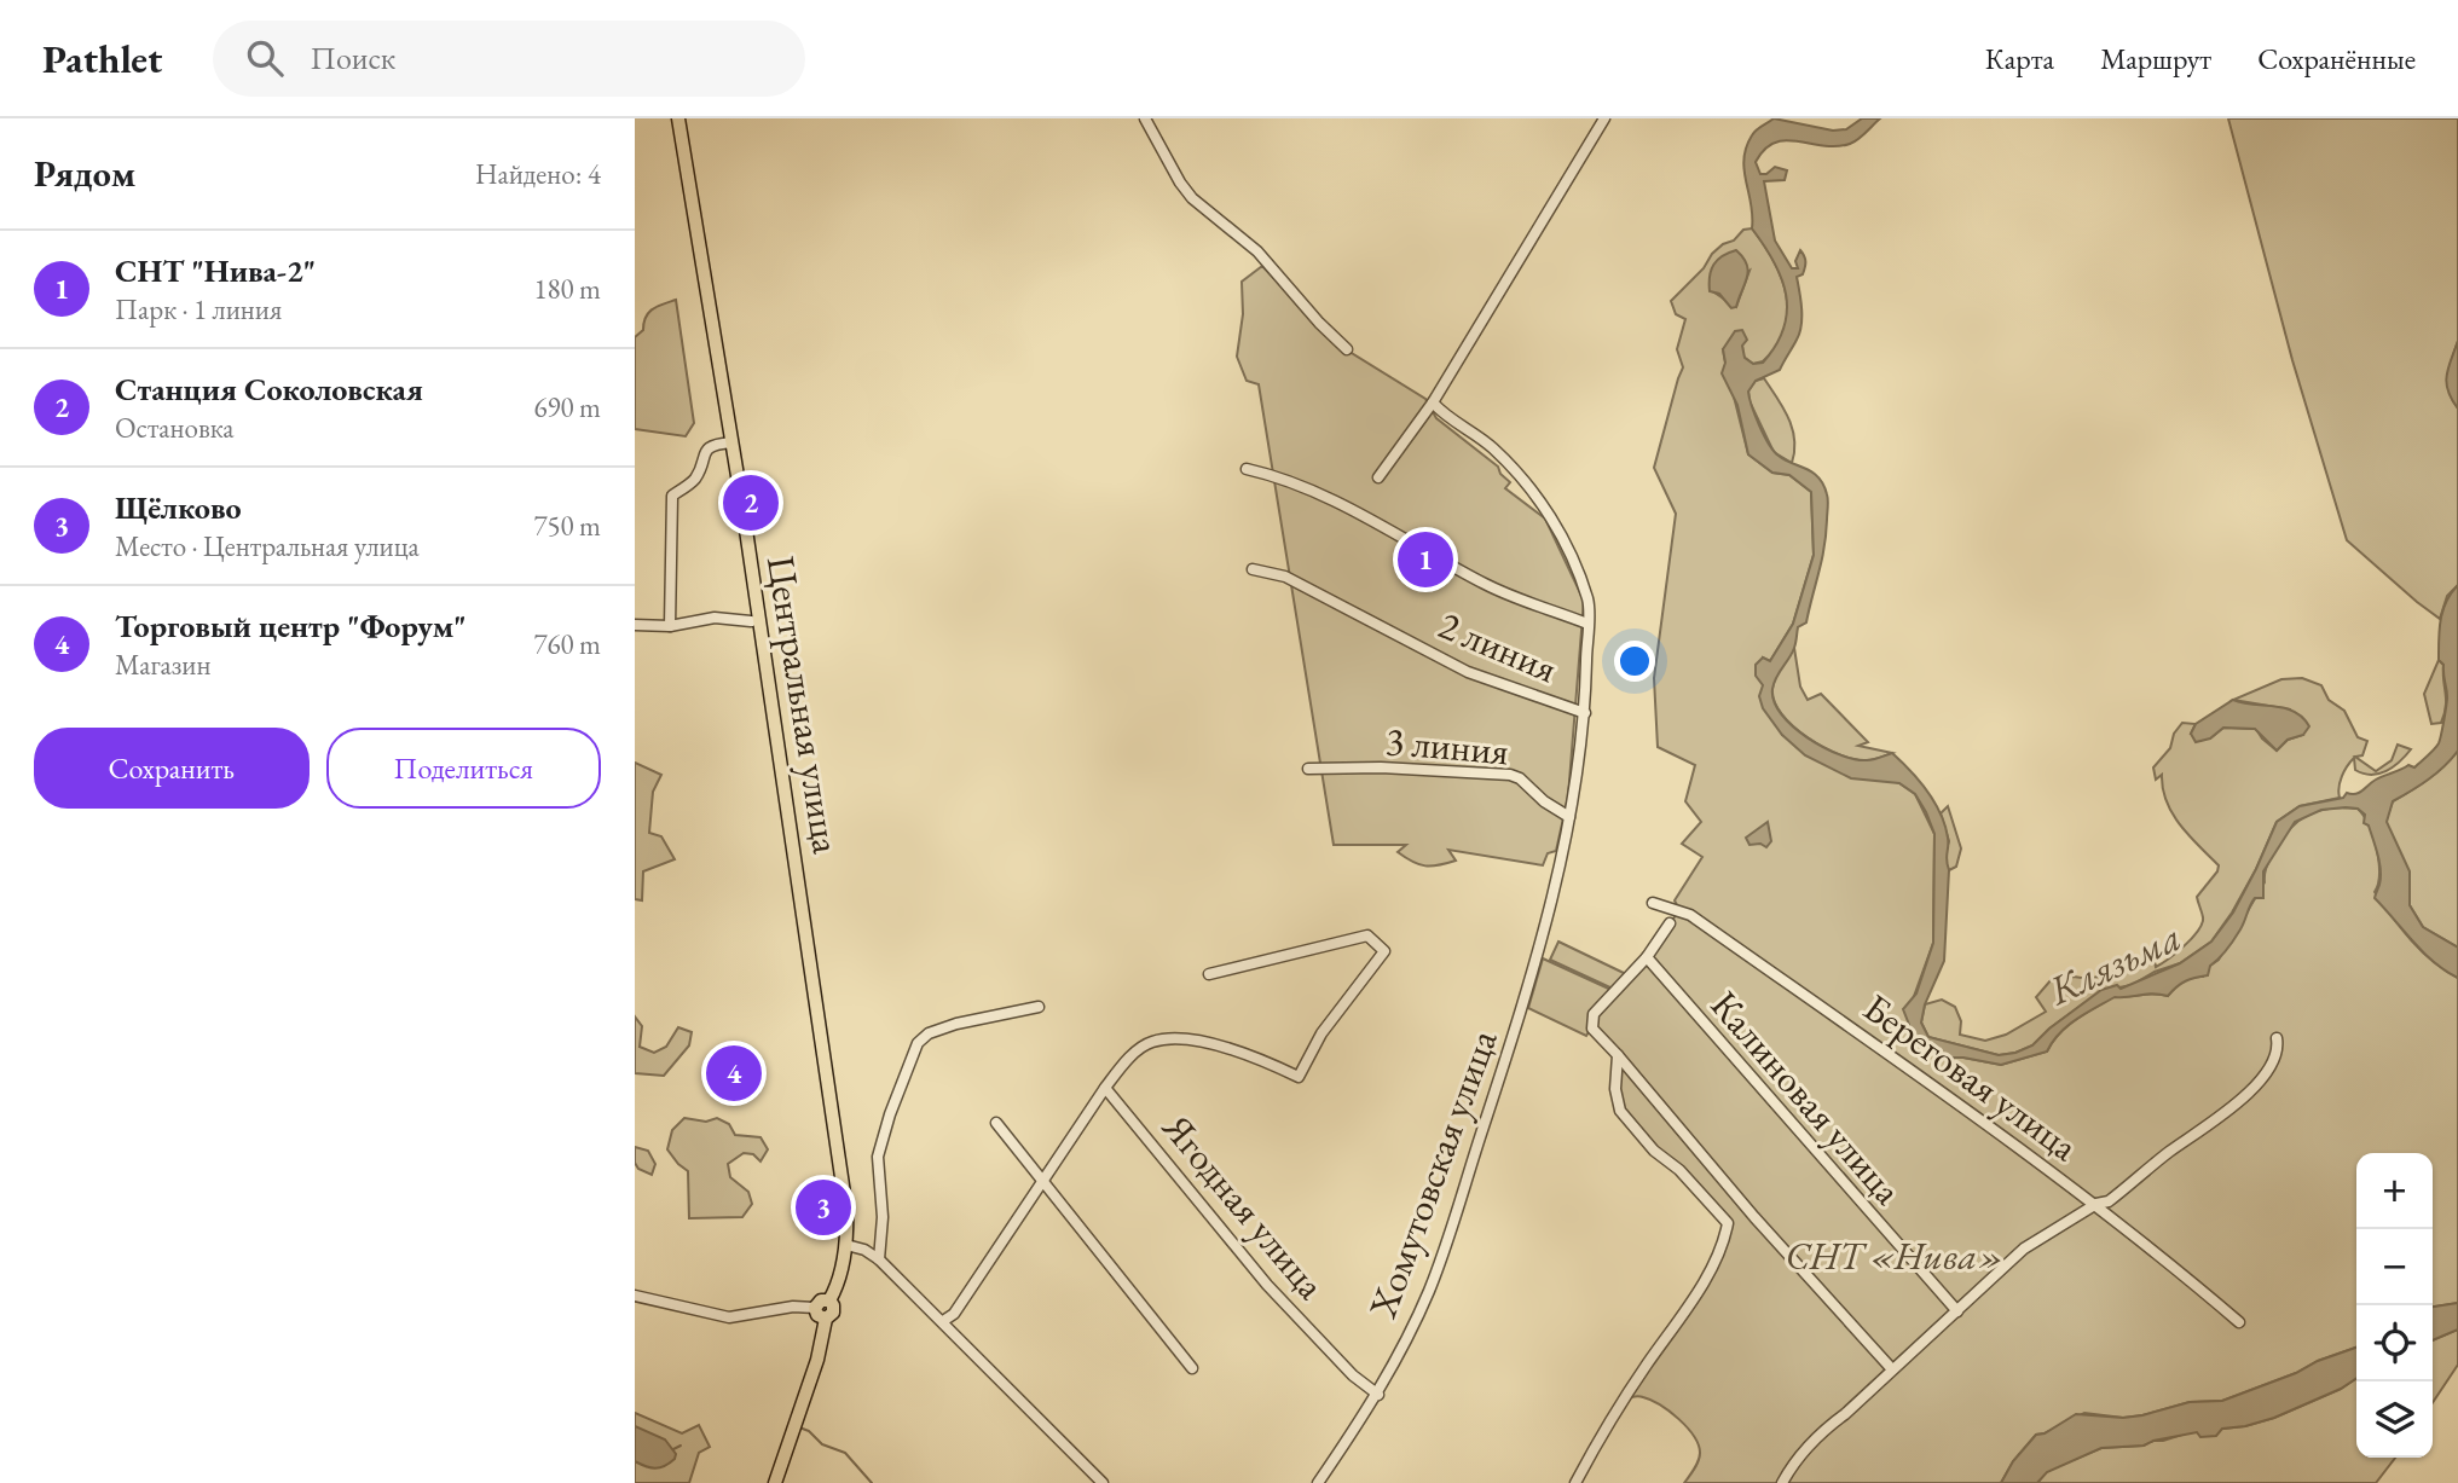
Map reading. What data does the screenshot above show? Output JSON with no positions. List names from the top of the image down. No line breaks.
{"streets":{"main road":["Центральная улица"],"street":["2 линия","3 линия","Береговая улица","Калиновая улица","Хомутовская улица","Ягодная улица"]},"crossings":[["2 линия","Хомутовская улица"],["3 линия","Хомутовская улица"],["Хомутовская улица","Ягодная улица"]],"water":["Клязьма"],"parks":["СНТ «Нива»"],"page":{"header":"Pathlet","search":"Поиск","nav":["Карта","Маршрут","Сохранённые"],"heading":["Рядом","Найдено: 4"],"list":[{"mark":"1","name":"СНТ \"Нива-2\"","note":"Парк · 1 линия","value":"180 m"},{"mark":"2","name":"Станция Соколовская","note":"Остановка","value":"690 m"},{"mark":"3","name":"Щёлково","note":"Место · Центральная улица","value":"750 m"},{"mark":"4","name":"Торговый центр \"Форум\"","note":"Магазин","value":"760 m"}],"pins":["2","1","4","3"],"buttons":["Сохранить","Поделиться"],"map_buttons":["+","−"]}}
